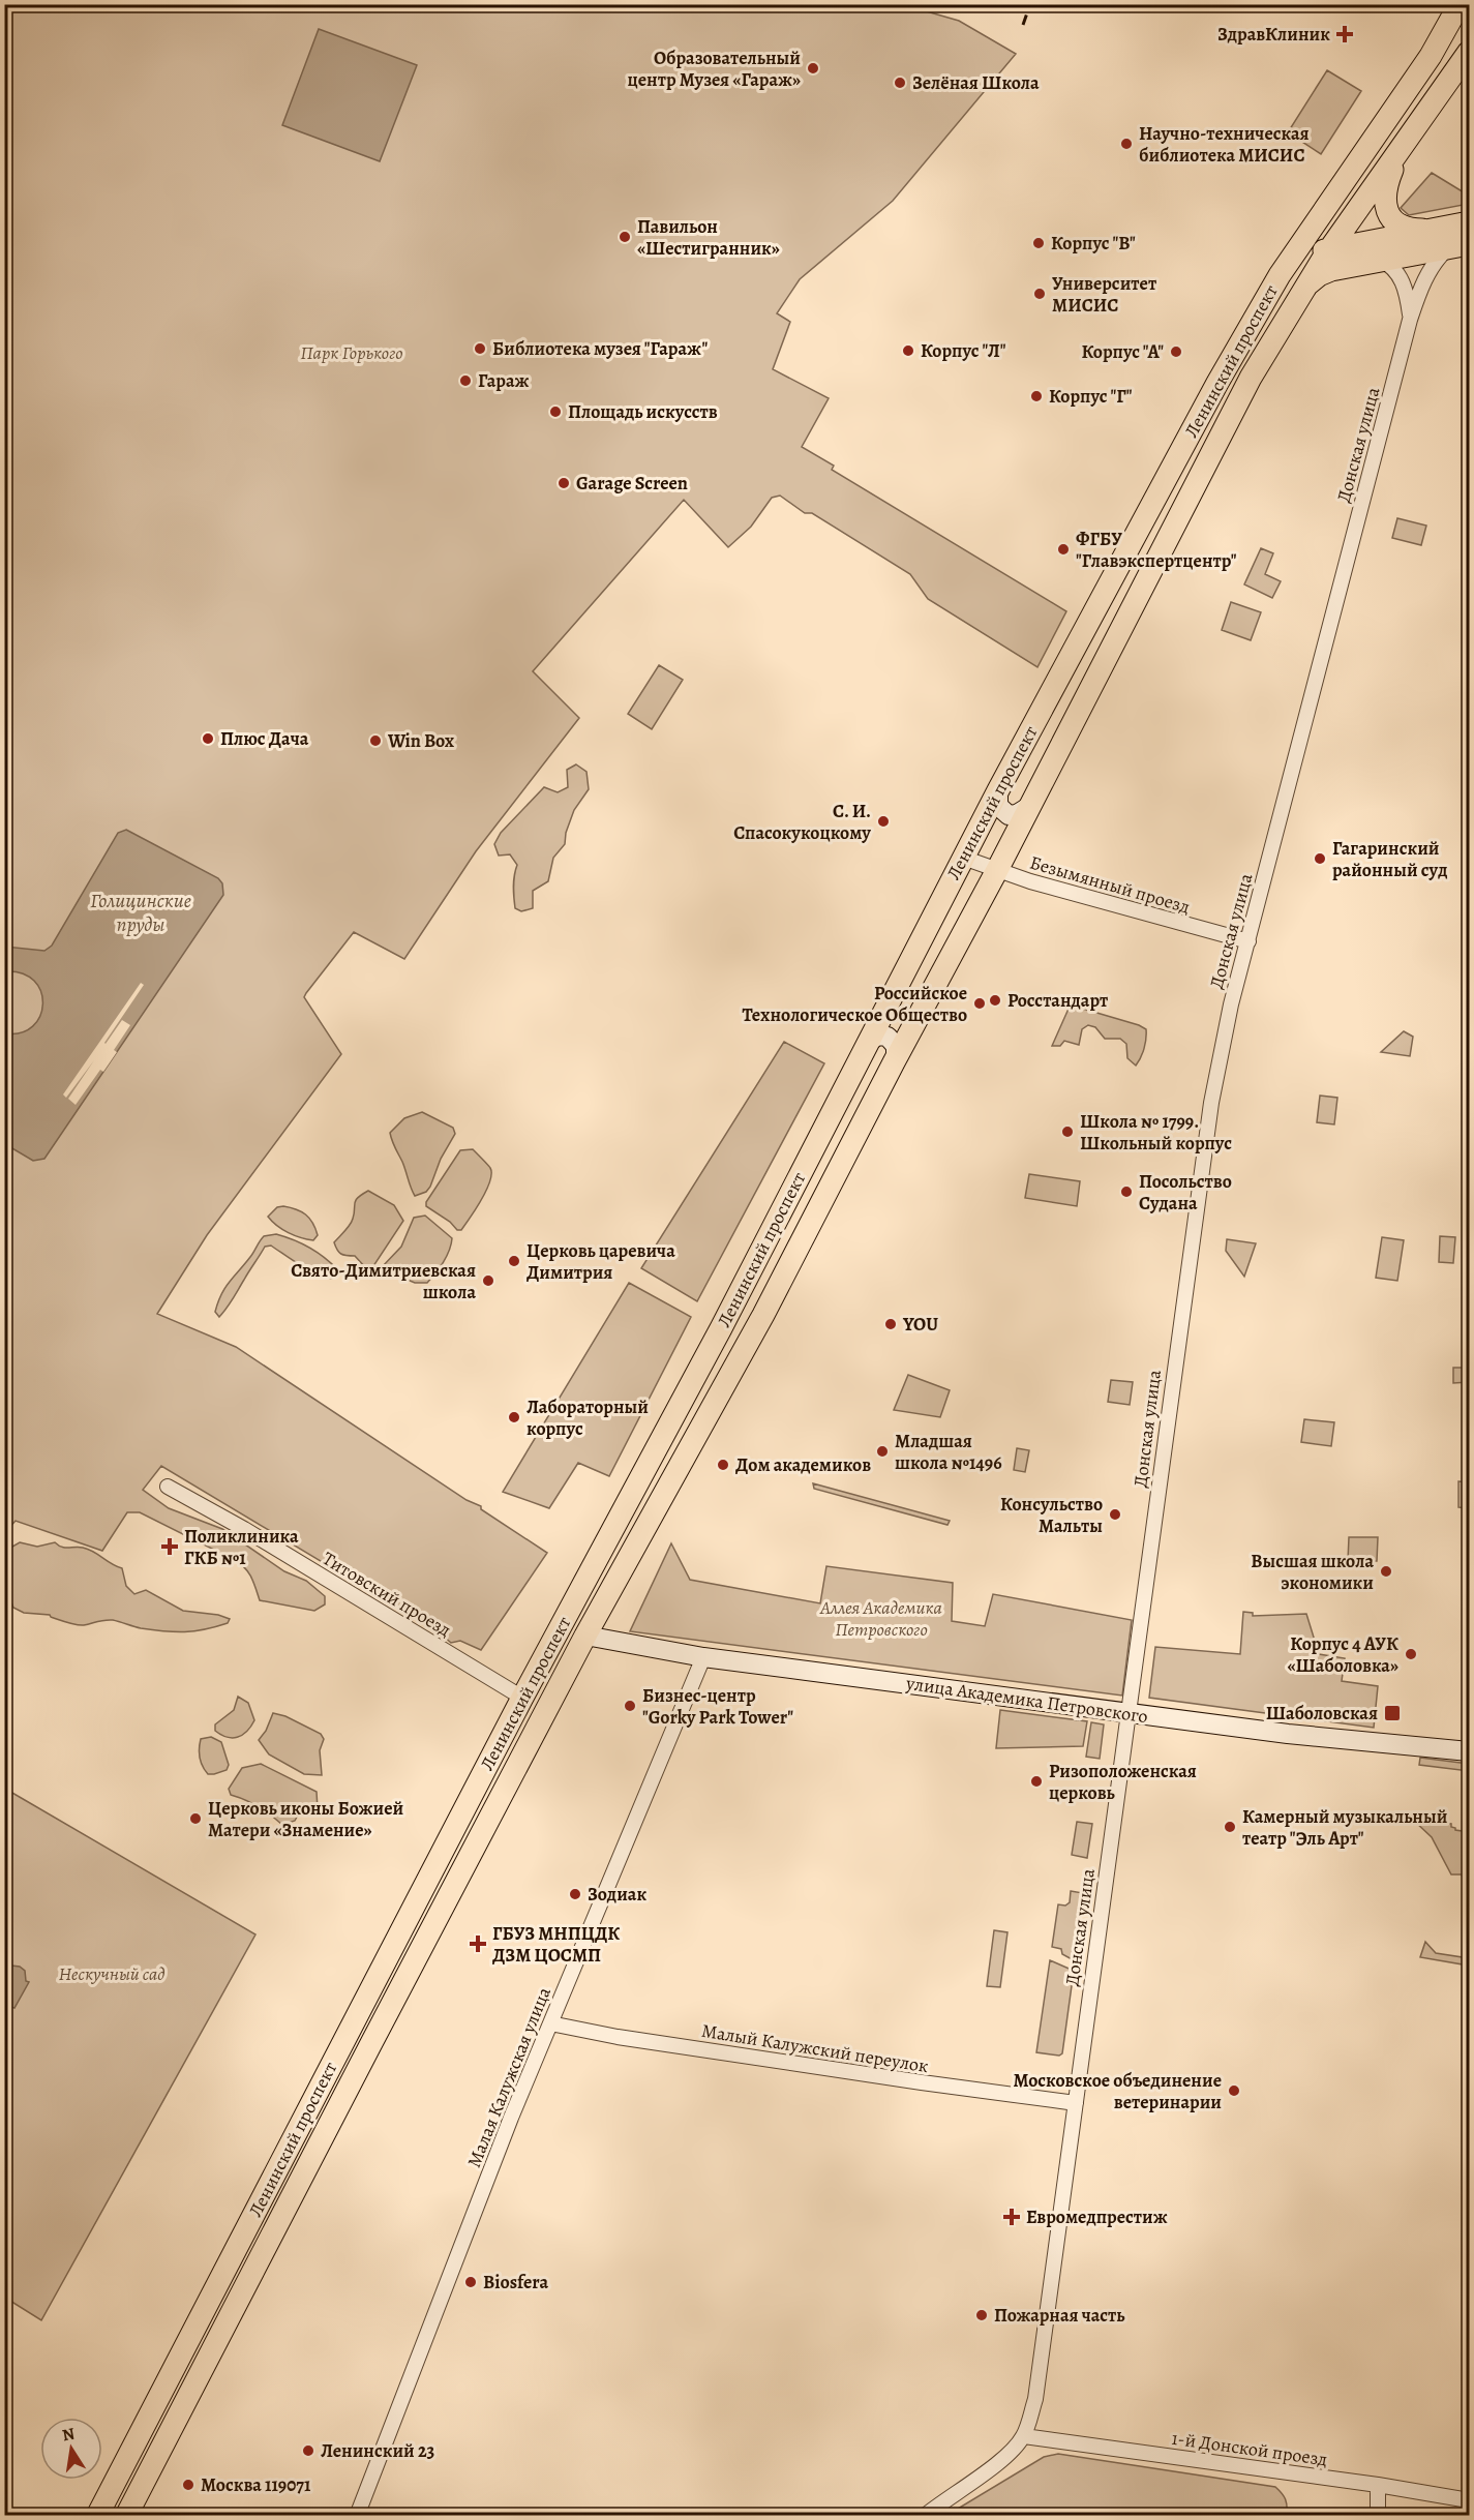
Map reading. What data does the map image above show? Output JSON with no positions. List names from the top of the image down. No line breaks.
{"streets":{"main road":["Ленинский проспект"],"street":["Донская улица","Безымянный проезд","Титовский проезд","улица Академика Петровского","Малый Калужский переулок","Малая Калужская улица","1-й Донской проезд"]},"crossings":[["Ленинский проспект","Безымянный проезд"],["Ленинский проспект","Титовский проезд"],["Ленинский проспект","улица Академика Петровского"],["Донская улица","Безымянный проезд"],["Донская улица","улица Академика Петровского"],["Донская улица","Малый Калужский переулок"],["Донская улица","1-й Донской проезд"],["улица Академика Петровского","Малая Калужская улица"],["Малый Калужский переулок","Малая Калужская улица"]],"water":["Голицинские пруды"],"parks":["Парк Горького","Аллея Академика Петровского","Нескучный сад"],"places":{"health":["ЗдравКлиник","Поликлиника ГКБ №1","ГБУЗ МНПЦДК ДЗМ ЦОСМП","Евромедпрестиж"],"other":["Образовательный центр Музея «Гараж»","Зелёная Школа","Научно-техническая библиотека МИСИС","Павильон «Шестигранник»","Корпус \"В\"","Университет МИСИС","Библиотека музея \"Гараж\"","Корпус \"Л\"","Корпус \"А\"","Гараж","Корпус \"Г\"","Площадь искусств","Garage Screen","ФГБУ \"Главэкспертцентр\"","Плюс Дача","Win Box","С. И. Спасокукоцкому","Гагаринский районный суд","Росстандарт","Российское Технологическое Общество","Школа № 1799. Школьный корпус","Посольство Судана","Церковь царевича Димитрия","Свято-Димитриевская школа","YOU","Лабораторный корпус","Младшая школа №1496","Дом академиков","Консульство Мальты","Высшая школа экономики","Корпус 4 АУК «Шаболовка»","Бизнес-центр \"Gorky Park Tower\"","Ризоположенская церковь","Церковь иконы Божией Матери «Знамение»","Камерный музыкальный театр \"Эль Арт\"","Зодиак","Московское объединение ветеринарии","Biosfera","Пожарная часть","Ленинский 23","Москва 119071"],"transit":["Шаболовская"]},"north":"top"}
